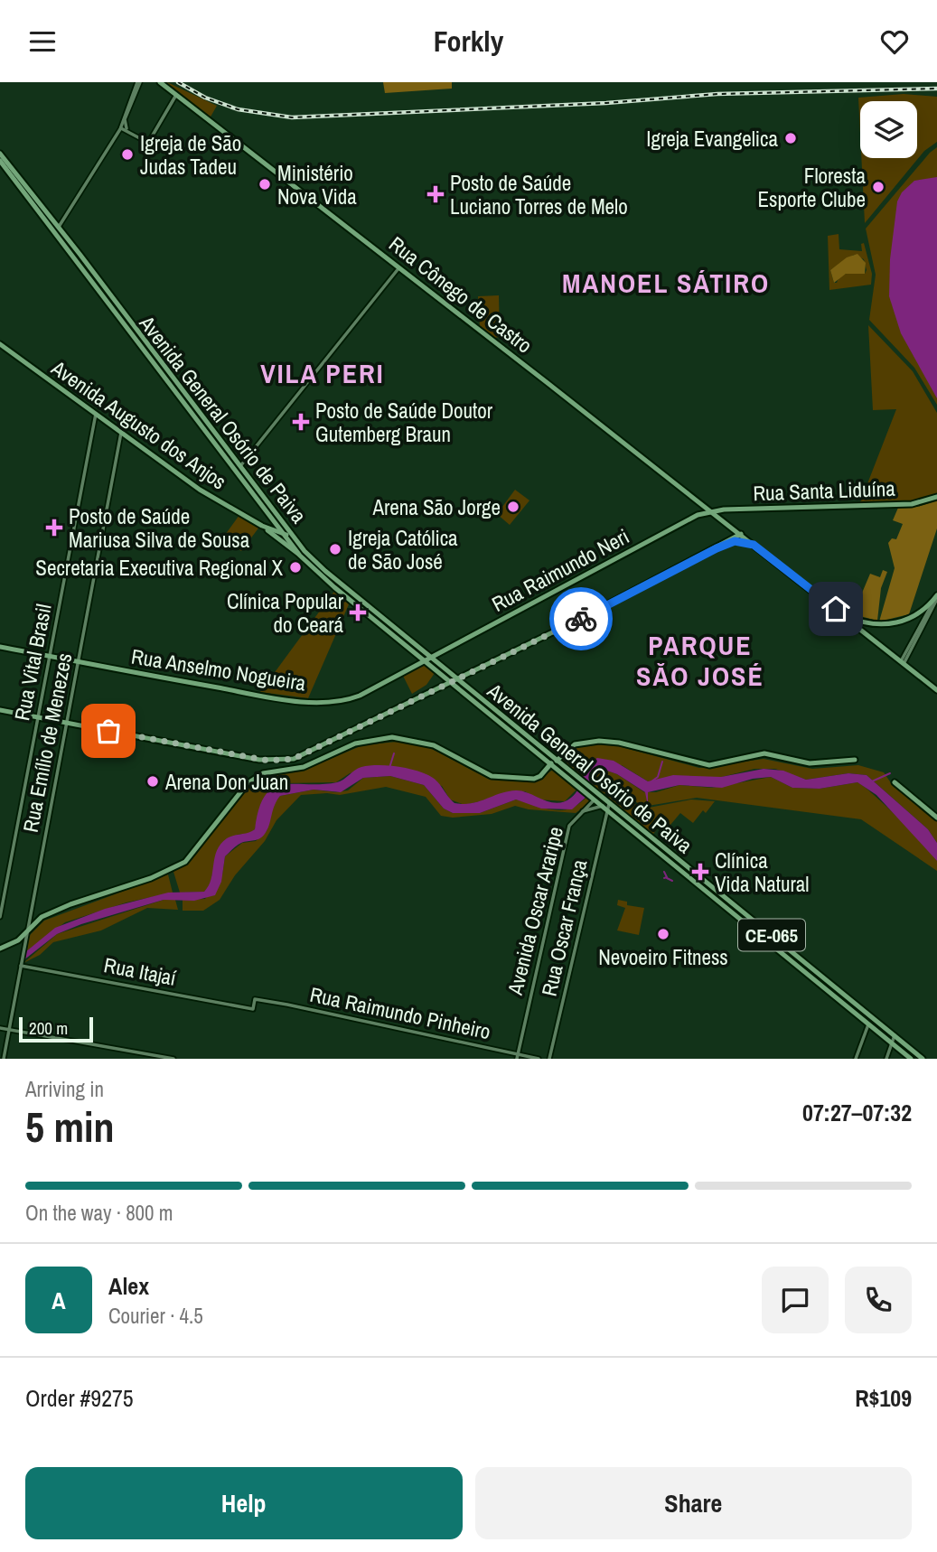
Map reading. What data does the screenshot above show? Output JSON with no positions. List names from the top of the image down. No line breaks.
{"streets":{"main road":["Rua Cônego de Castro","Avenida General Osório de Paiva","Avenida Augusto dos Anjos","Rua Santa Liduína","Rua Raimundo Neri","Rua Anselmo Nogueira","CE-065"],"street":["Rua Vital Brasil","Rua Emílio de Menezes","Avenida Oscar Araripe","Rua Oscar França","Rua Itajaí","Rua Raimundo Pinheiro"]},"crossings":[["Rua Cônego de Castro","Rua Santa Liduína"],["Rua Cônego de Castro","Rua Raimundo Neri"],["Avenida General Osório de Paiva","Avenida Augusto dos Anjos"],["Avenida General Osório de Paiva","Rua Raimundo Neri"],["Avenida General Osório de Paiva","Rua Anselmo Nogueira"],["Avenida General Osório de Paiva","Avenida Oscar Araripe"],["Avenida General Osório de Paiva","Rua Oscar França"],["Avenida Augusto dos Anjos","Rua Vital Brasil"],["Avenida Augusto dos Anjos","Rua Emílio de Menezes"],["Rua Santa Liduína","Rua Raimundo Neri"],["Rua Raimundo Neri","Rua Anselmo Nogueira"],["Rua Vital Brasil","Rua Anselmo Nogueira"],["Rua Anselmo Nogueira","Rua Emílio de Menezes"],["Rua Emílio de Menezes","Rua Itajaí"],["Avenida Oscar Araripe","Rua Oscar França"],["Avenida Oscar Araripe","Rua Raimundo Pinheiro"],["Rua Itajaí","Rua Raimundo Pinheiro"]],"districts":["MANOEL SÁTIRO","VILA PERI","PARQUE SĂO JOSÉ"],"places":{"other":["Igreja Evangelica","Igreja de São Judas Tadeu","Ministério Nova Vida","Floresta Esporte Clube","Arena São Jorge","Igreja Católica de São José","Secretaria Executiva Regional X","Arena Don Juan","Nevoeiro Fitness"],"health":["Posto de Saúde Luciano Torres de Melo","Posto de Saúde Doutor Gutemberg Braun","Posto de Saúde Mariusa Silva de Sousa","Clínica Popular do Ceará","Clínica Vida Natural"]},"scale_bar":"200 m","page":{"header":"Forkly","scale":"200 m","heading":["5 min","Arriving in","07:27–07:32"],"panel":["Alex","Courier · 4.5","Order #9275","R$109"],"bar":"On the way · 800 m","round":"A","buttons":["Help","Share"]}}
